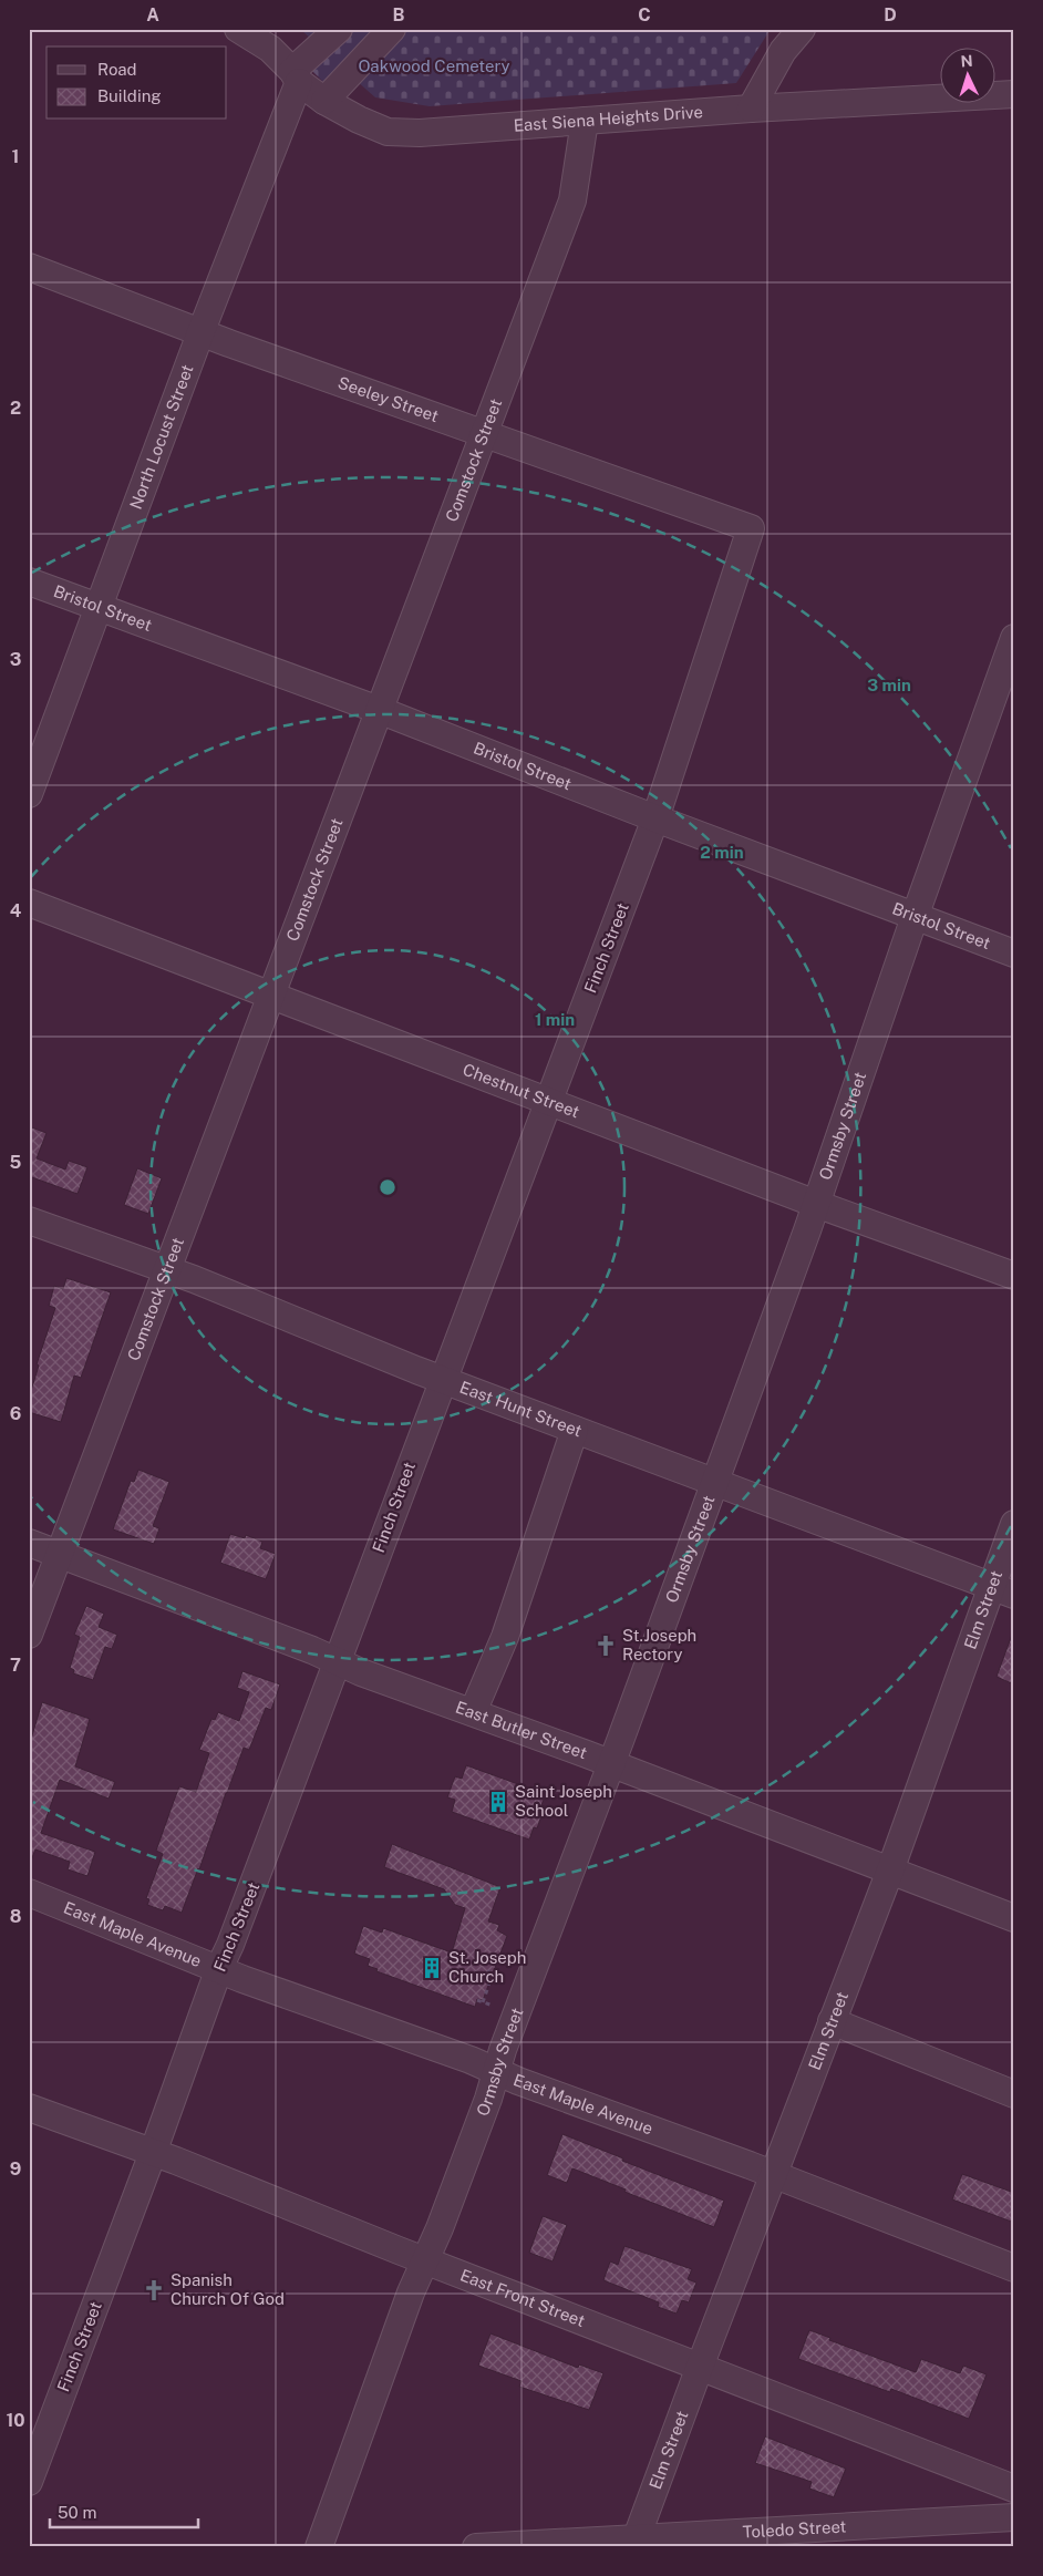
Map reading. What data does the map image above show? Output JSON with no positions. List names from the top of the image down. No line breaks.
{"streets":{"street":["East Siena Heights Drive","Seeley Street","North Locust Street","Comstock Street","Bristol Street","Finch Street","Chestnut Street","Ormsby Street","East Hunt Street","Elm Street","East Butler Street","East Maple Avenue","East Front Street","Toledo Street"]},"crossings":[["East Siena Heights Drive","North Locust Street"],["East Siena Heights Drive","Comstock Street"],["Seeley Street","North Locust Street"],["Seeley Street","Comstock Street"],["Seeley Street","Finch Street"],["North Locust Street","Bristol Street"],["Comstock Street","Bristol Street"],["Comstock Street","Chestnut Street"],["Comstock Street","East Hunt Street"],["Comstock Street","East Butler Street"],["Bristol Street","Finch Street"],["Bristol Street","Ormsby Street"],["Finch Street","Chestnut Street"],["Finch Street","East Hunt Street"],["Finch Street","East Butler Street"],["Finch Street","East Maple Avenue"],["Finch Street","East Front Street"],["Chestnut Street","Ormsby Street"],["Ormsby Street","East Hunt Street"],["Ormsby Street","East Butler Street"],["Ormsby Street","East Maple Avenue"],["Ormsby Street","East Front Street"],["East Hunt Street","Elm Street"],["Elm Street","East Butler Street"],["Elm Street","East Maple Avenue"],["Elm Street","East Front Street"],["Elm Street","Toledo Street"]],"parks":["Oakwood Cemetery"],"places":{"church":["St.Joseph Rectory","Spanish Church Of God"],"building":["Saint Joseph School","St. Joseph Church"]},"legend":["Road","Building"],"scale_bar":"50 m","north":"top","grid":{"columns":["A","B","C","D"],"rows":["1","2","3","4","5","6","7","8","9","10"]},"rings":["3 min","2 min","1 min"]}
